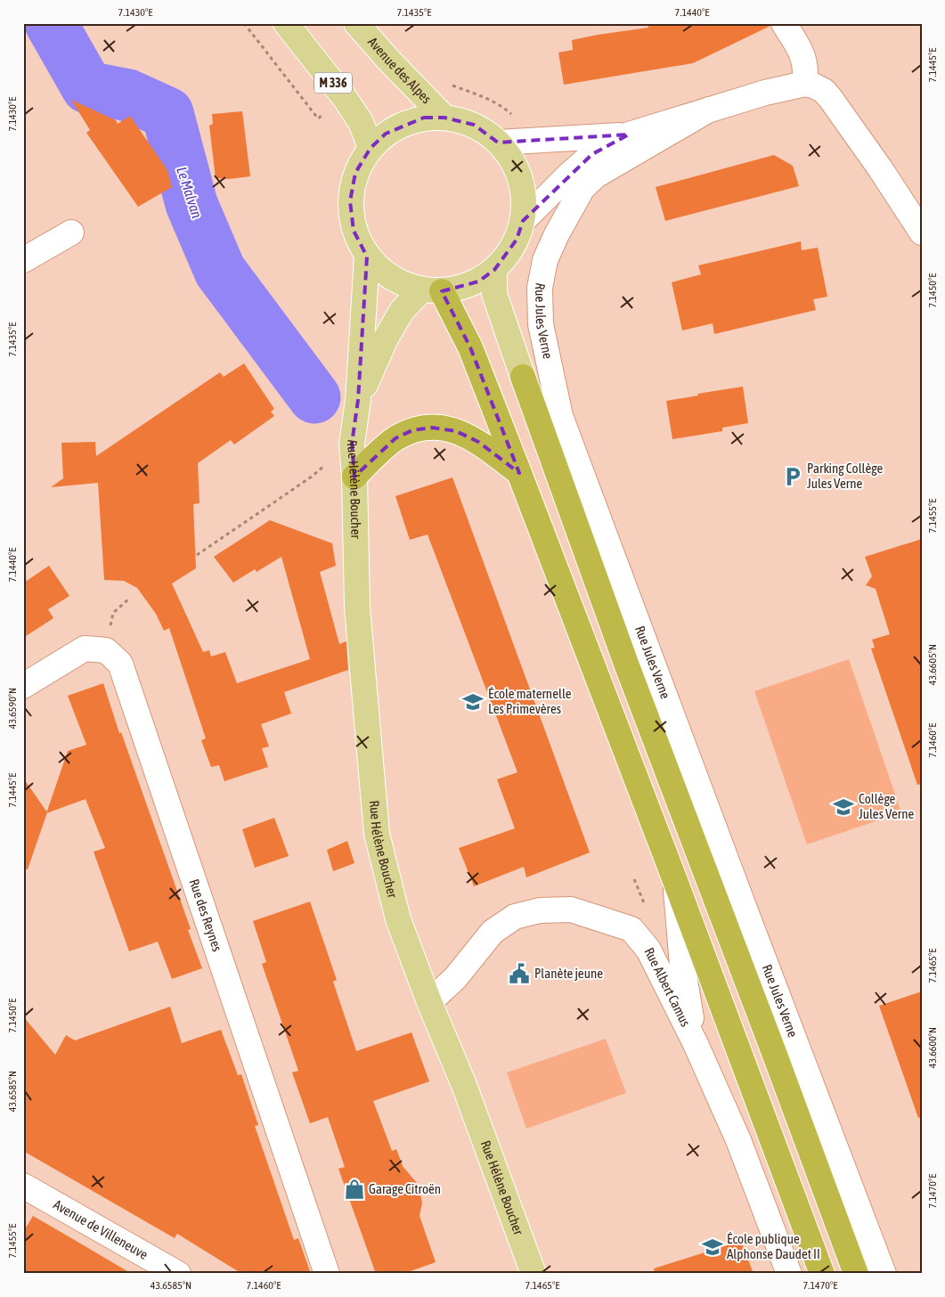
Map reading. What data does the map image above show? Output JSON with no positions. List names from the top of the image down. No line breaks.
{"streets":{"main road":["Avenue des Alpes","M 336","Rue Hélène Boucher"],"street":["Rue Jules Verne","Rue des Reynes","Rue Albert Camus","Avenue de Villeneuve"]},"crossings":[["Rue Hélène Boucher","Rue Albert Camus"]],"water":["Le Malvan"],"places":{"parking":["Parking Collège Jules Verne"],"school or university":["École maternelle Les Primevères","Collège Jules Verne","École publique Alphonse Daudet II"],"public building":["Planète jeune"],"shop":["Garage Citroën"]},"coordinates":["7.1430°E","7.1435°E","7.1440°E","7.1445°E","7.1450°E","7.1455°E","43.6605°N","43.6590°N","7.1460°E","7.1465°E","43.6600°N","43.6585°N","7.1470°E"]}
